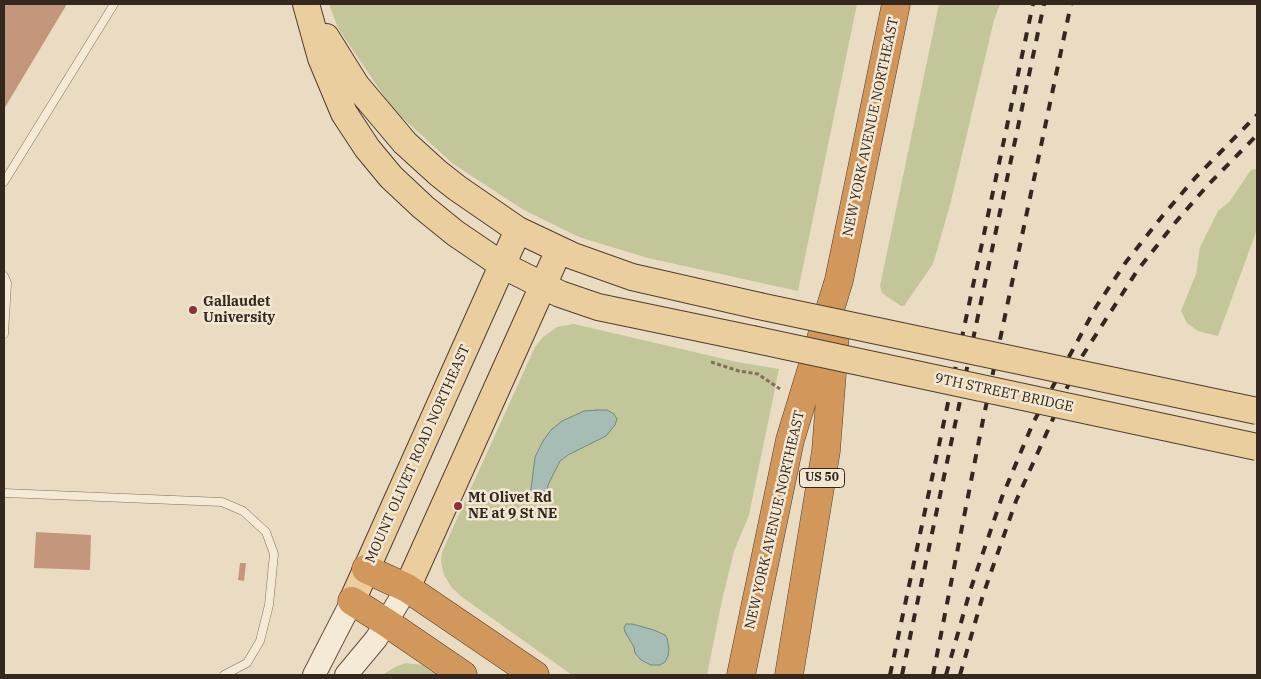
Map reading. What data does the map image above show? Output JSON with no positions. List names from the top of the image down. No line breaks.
{"streets":{"highway":["NEW YORK AVENUE NORTHEAST","US 50"],"main road":["9TH STREET BRIDGE","MOUNT OLIVET ROAD NORTHEAST"]},"crossings":[["9TH STREET BRIDGE","MOUNT OLIVET ROAD NORTHEAST"]],"places":["Gallaudet University","Mt Olivet Rd NE at 9 St NE"]}
